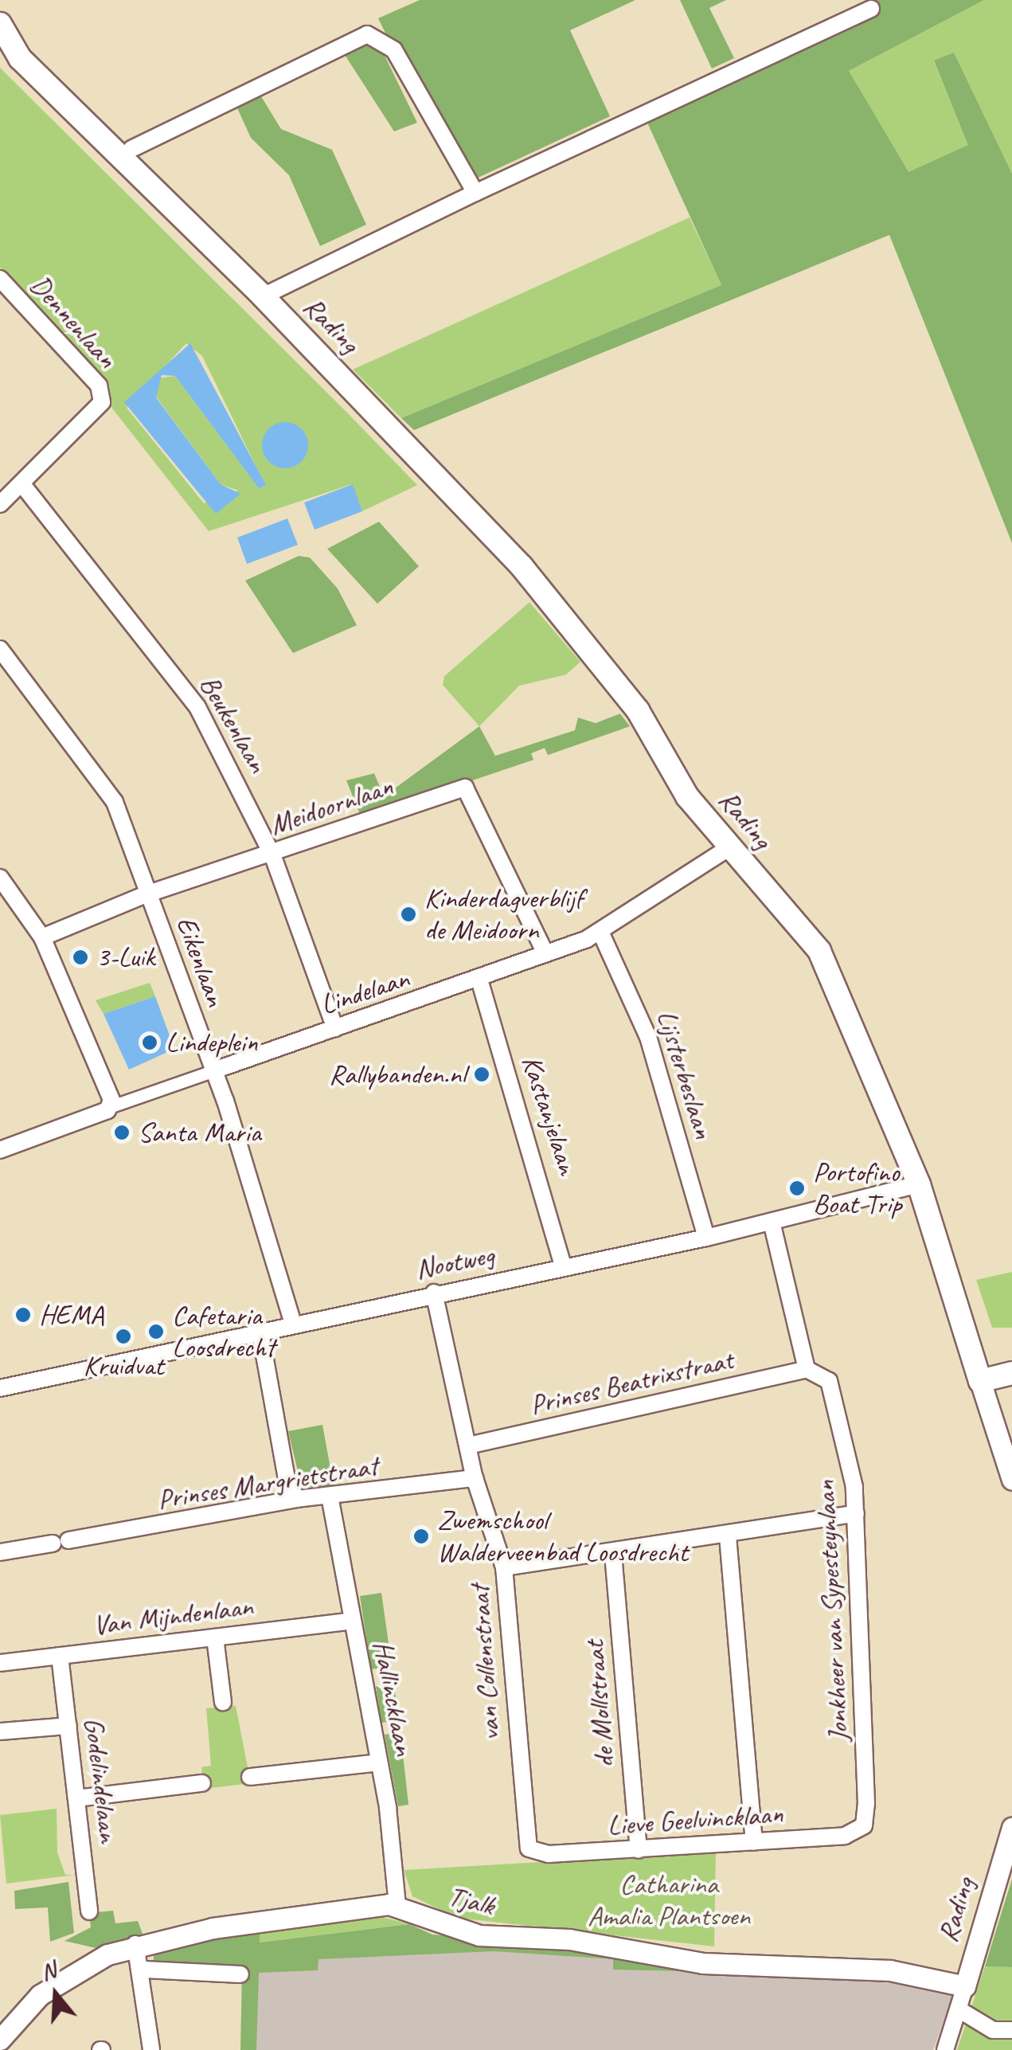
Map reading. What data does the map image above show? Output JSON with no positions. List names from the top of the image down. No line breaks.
{"streets":{"main road":["Rading"],"street":["Dennenlaan","Beukenlaan","Meidoornlaan","Eikenlaan","Lindelaan","Lijsterbeslaan","Kastanjelaan","Nootweg","Prinses Beatrixstraat","Prinses Margrietstraat","Jonkheer van Sypesteynlaan","Van Mijndenlaan","van Collenstraat","Hallincklaan","de Mollstraat","Godelindelaan","Lieve Geelvincklaan","Tjalk"]},"crossings":[["Dennenlaan","Beukenlaan"],["Rading","Lindelaan"],["Rading","Nootweg"],["Rading","Tjalk"],["Beukenlaan","Meidoornlaan"],["Beukenlaan","Lindelaan"],["Meidoornlaan","Eikenlaan"],["Meidoornlaan","Lindelaan"],["Eikenlaan","Lindelaan"],["Eikenlaan","Nootweg"],["Lindelaan","Lijsterbeslaan"],["Lindelaan","Kastanjelaan"],["Lijsterbeslaan","Nootweg"],["Kastanjelaan","Nootweg"],["Nootweg","van Collenstraat"],["Prinses Beatrixstraat","Jonkheer van Sypesteynlaan"],["Prinses Beatrixstraat","van Collenstraat"],["Prinses Margrietstraat","van Collenstraat"],["Prinses Margrietstraat","Hallincklaan"],["Jonkheer van Sypesteynlaan","Lieve Geelvincklaan"],["Van Mijndenlaan","Hallincklaan"],["Van Mijndenlaan","Godelindelaan"],["van Collenstraat","Lieve Geelvincklaan"],["Hallincklaan","Tjalk"],["de Mollstraat","Lieve Geelvincklaan"]],"parks":["Catharina Amalia Plantsoen"],"places":["Kinderdagverblijf de Meidoorn","3-Luik","Lindeplein","Rallybanden.nl","Santa Maria","Portofino Boat Trip","HEMA","Cafetaria Loosdrecht","Kruidvat","Zwemschool Walderveenbad Loosdrecht"],"north":"top"}
